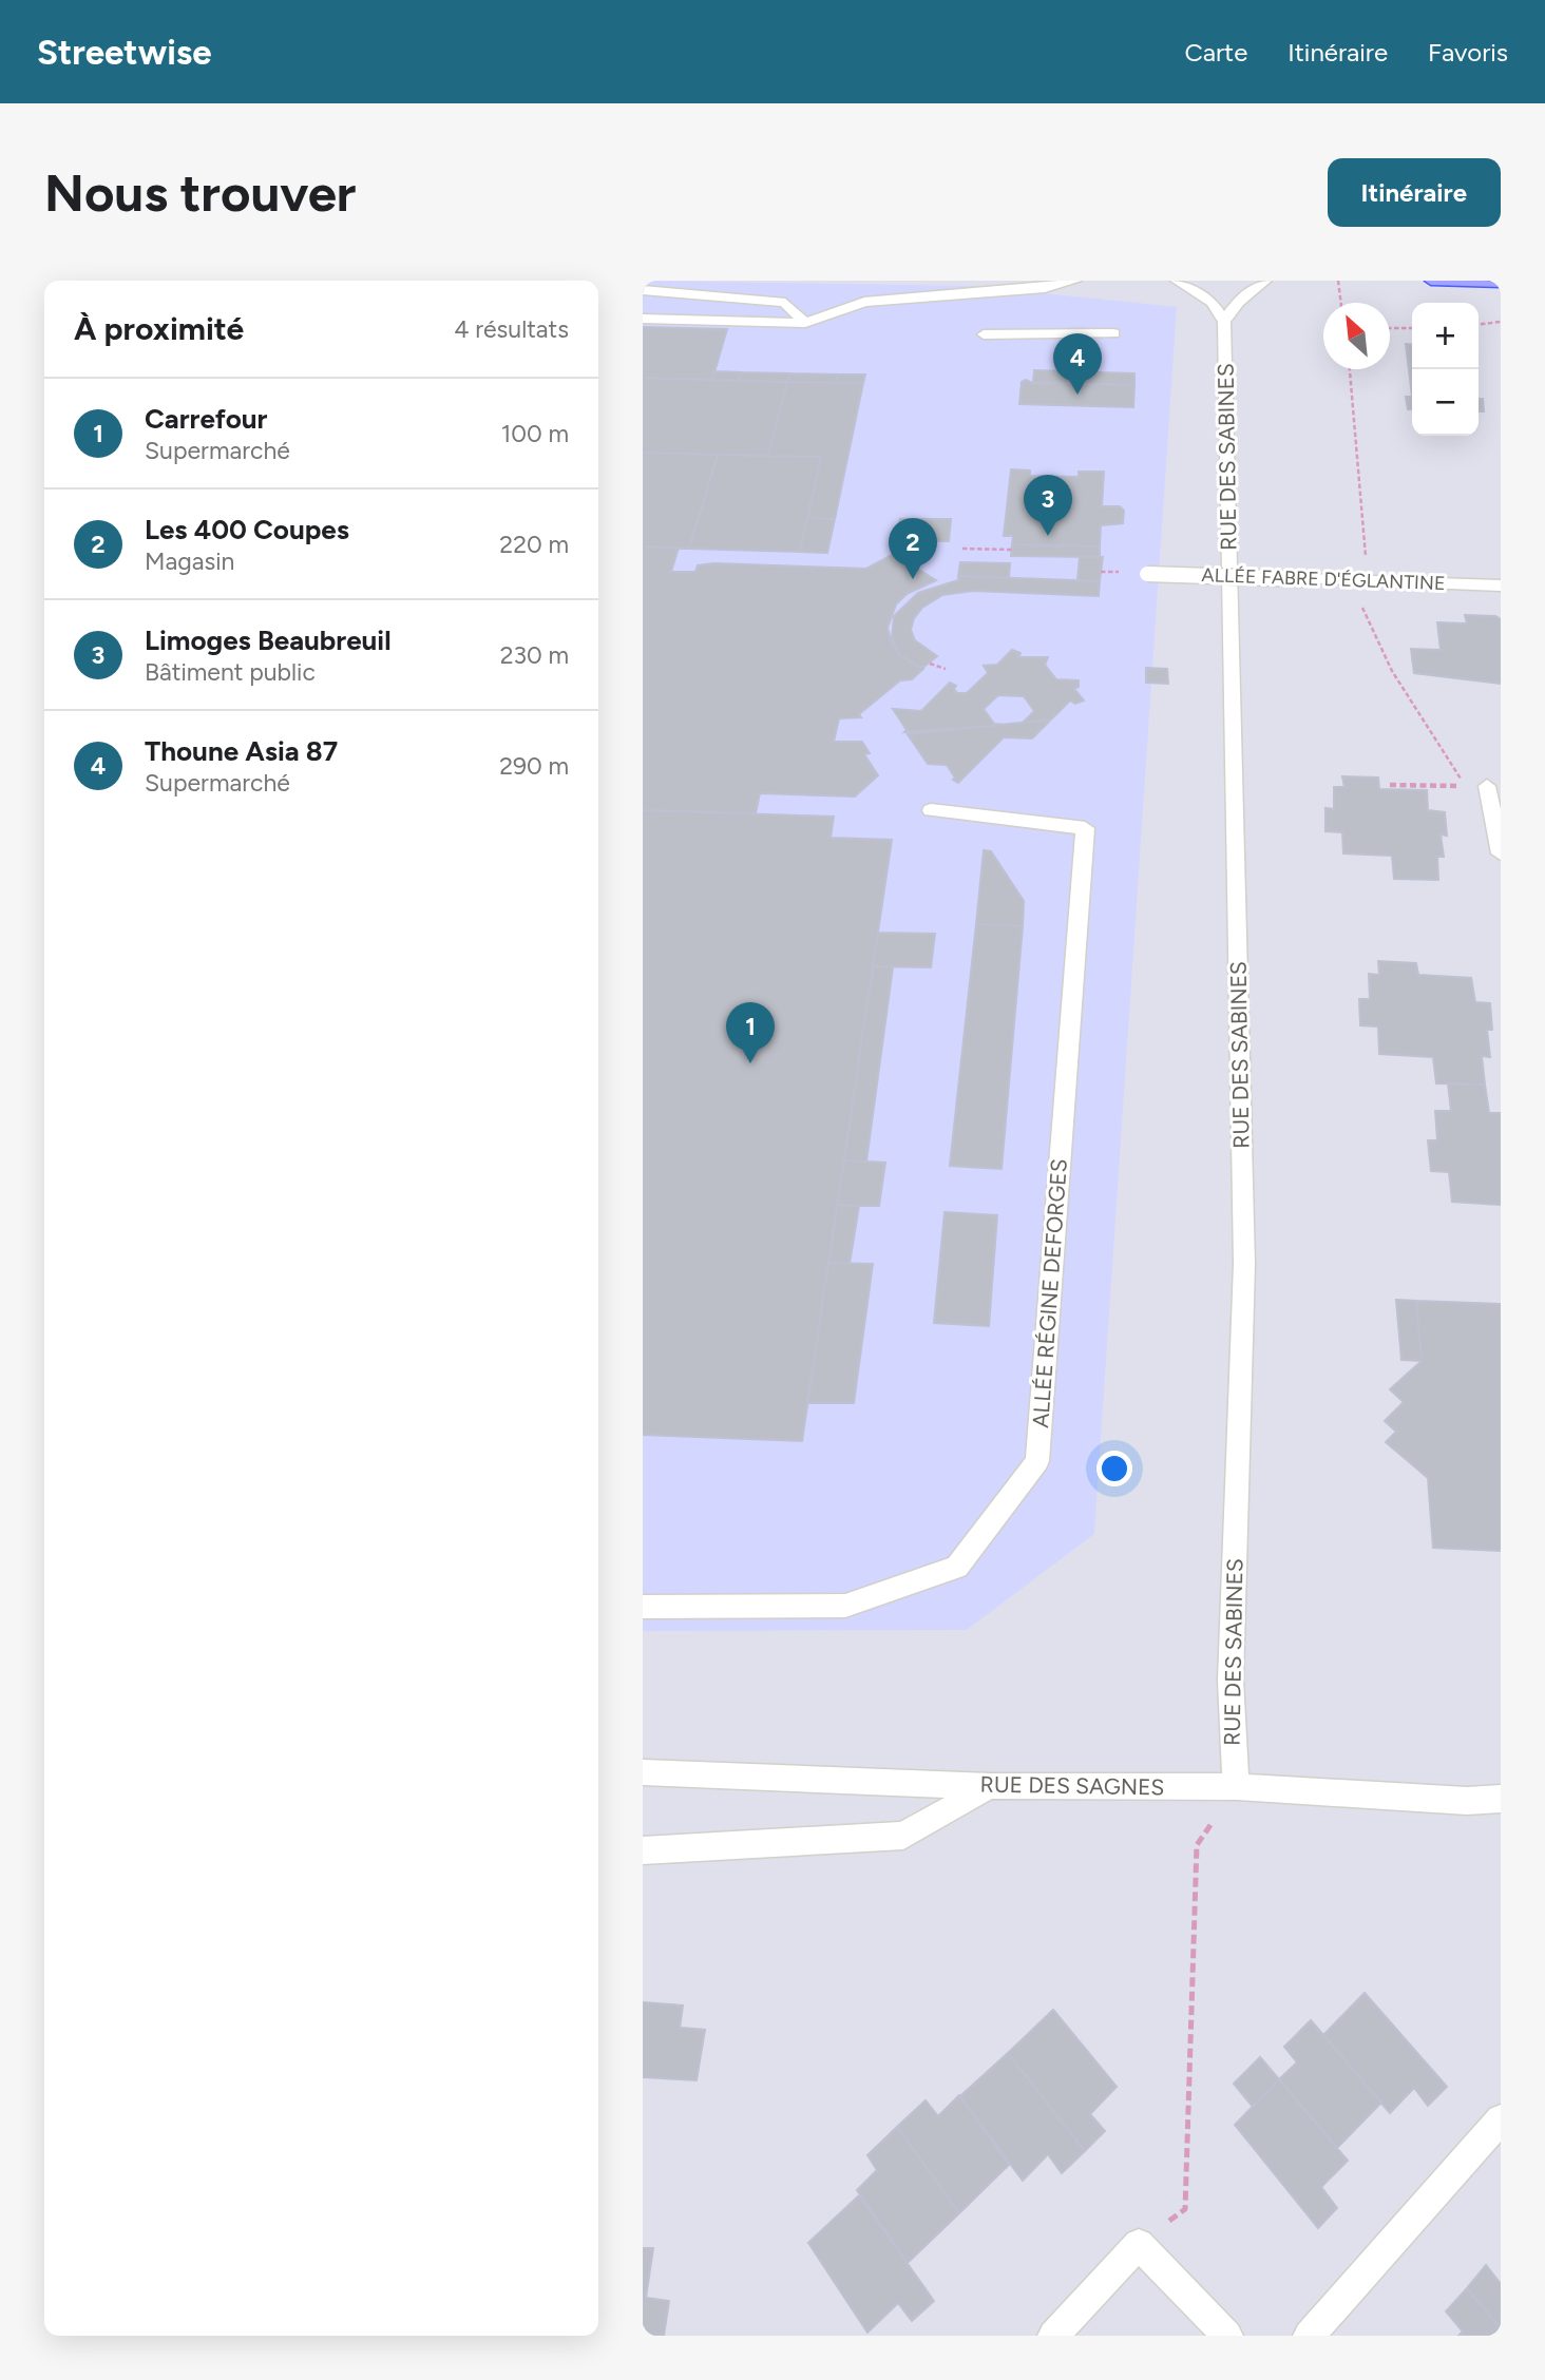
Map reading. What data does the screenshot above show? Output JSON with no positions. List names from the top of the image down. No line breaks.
{"streets":{"street":["RUE DES SABINES","ALLÉE FABRE D'ÉGLANTINE","ALLÉE RÉGINE DEFORGES","RUE DES SAGNES"]},"crossings":[["RUE DES SABINES","RUE DES SAGNES"]],"north":"top left","page":{"header":"Streetwise","nav":["Carte","Itinéraire","Favoris"],"buttons":"Itinéraire","title":"Nous trouver","heading":["À proximité","4 résultats"],"map_buttons":["+","−"],"pins":["4","3","2","1"],"list":[{"mark":"1","name":"Carrefour","note":"Supermarché","value":"100 m"},{"mark":"2","name":"Les 400 Coupes","note":"Magasin","value":"220 m"},{"mark":"3","name":"Limoges Beaubreuil","note":"Bâtiment public","value":"230 m"},{"mark":"4","name":"Thoune Asia 87","note":"Supermarché","value":"290 m"}]}}
